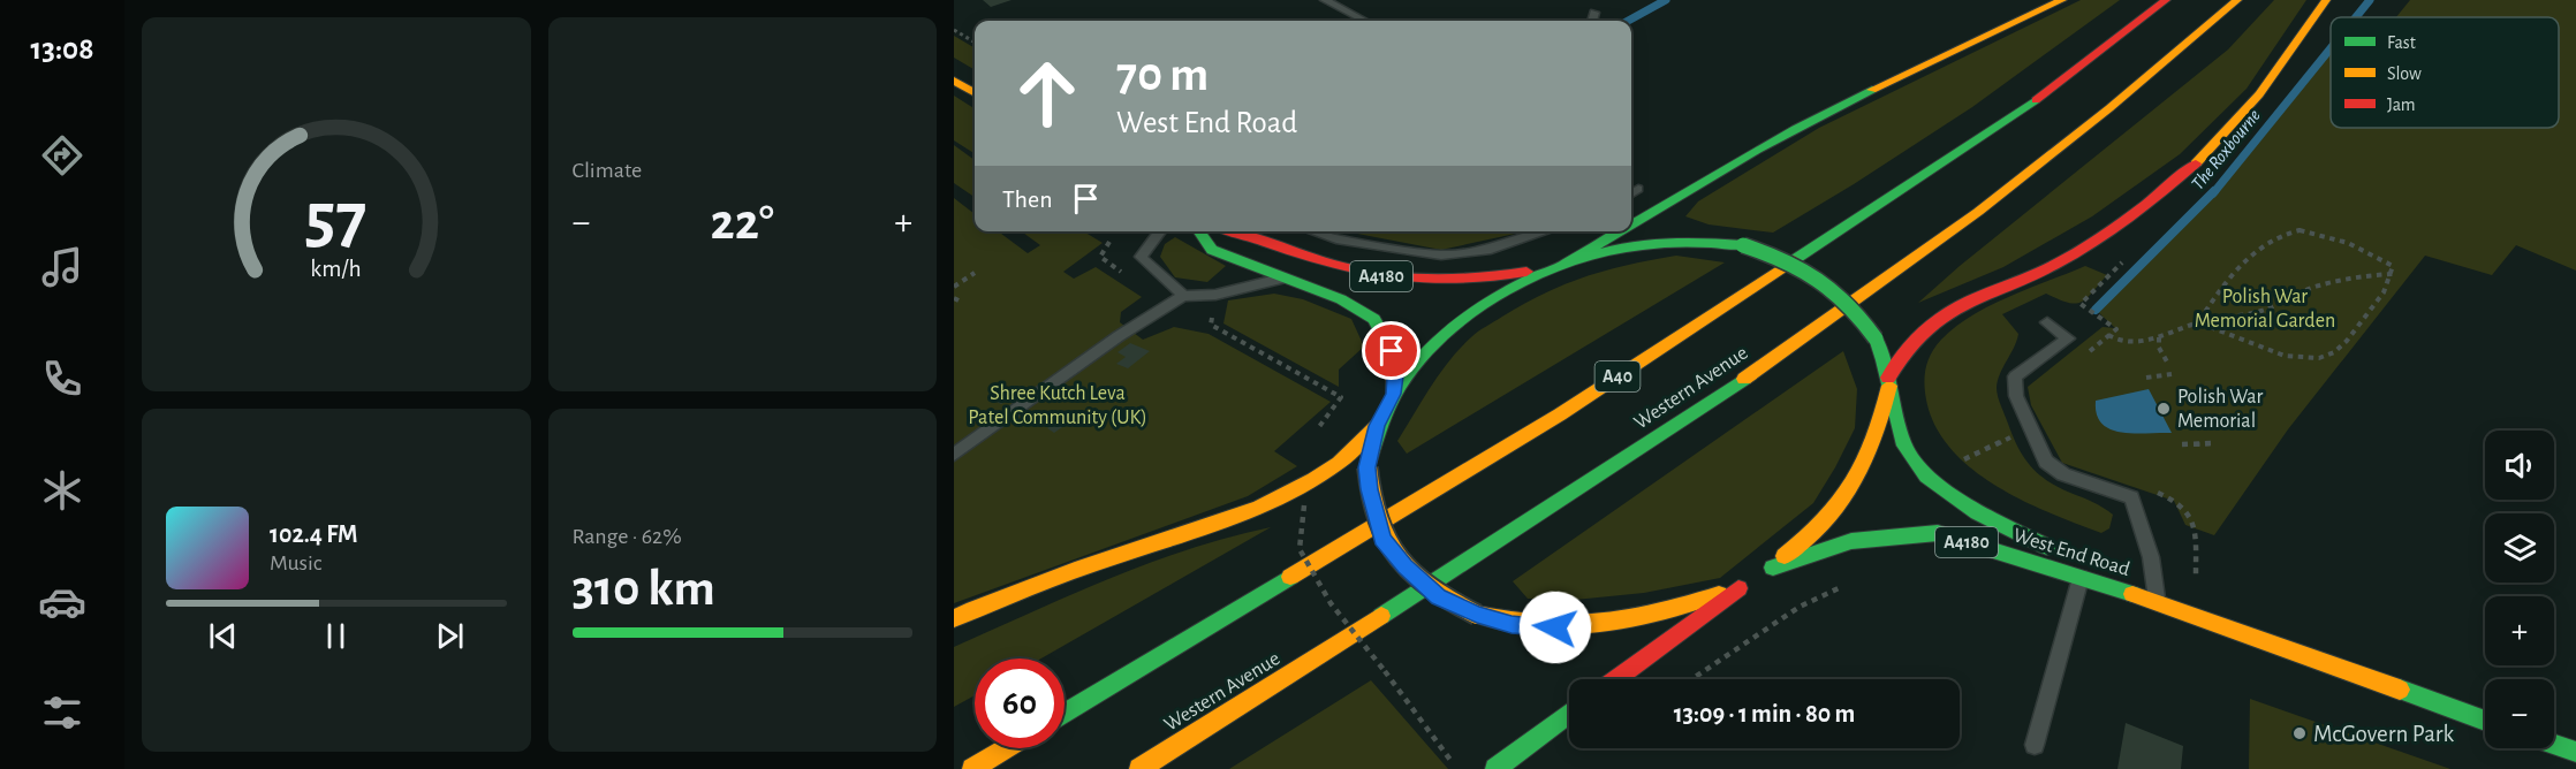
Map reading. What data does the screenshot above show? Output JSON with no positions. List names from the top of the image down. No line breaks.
{"streets":{"main road":["A4180","A40","Western Avenue","West End Road"]},"water":["The Roxbourne"],"parks":["Polish War Memorial Garden","Shree Kutch Leva Patel Community (UK)"],"places":["Polish War Memorial","McGovern Park"],"legend":["Fast","Slow","Jam"],"page":{"tabs":"13:08","tile":["Climate",["Range · 62%","310 km"]],"turn":["70 m","West End Road"],"then":"Then","heat":["−","22°","+"],"map_buttons":["+","−"],"song":["102.4 FM","Music"],"limit":"60","trip":"13:09 · 1 min · 80 m","gauge":["57","km/h"]}}
